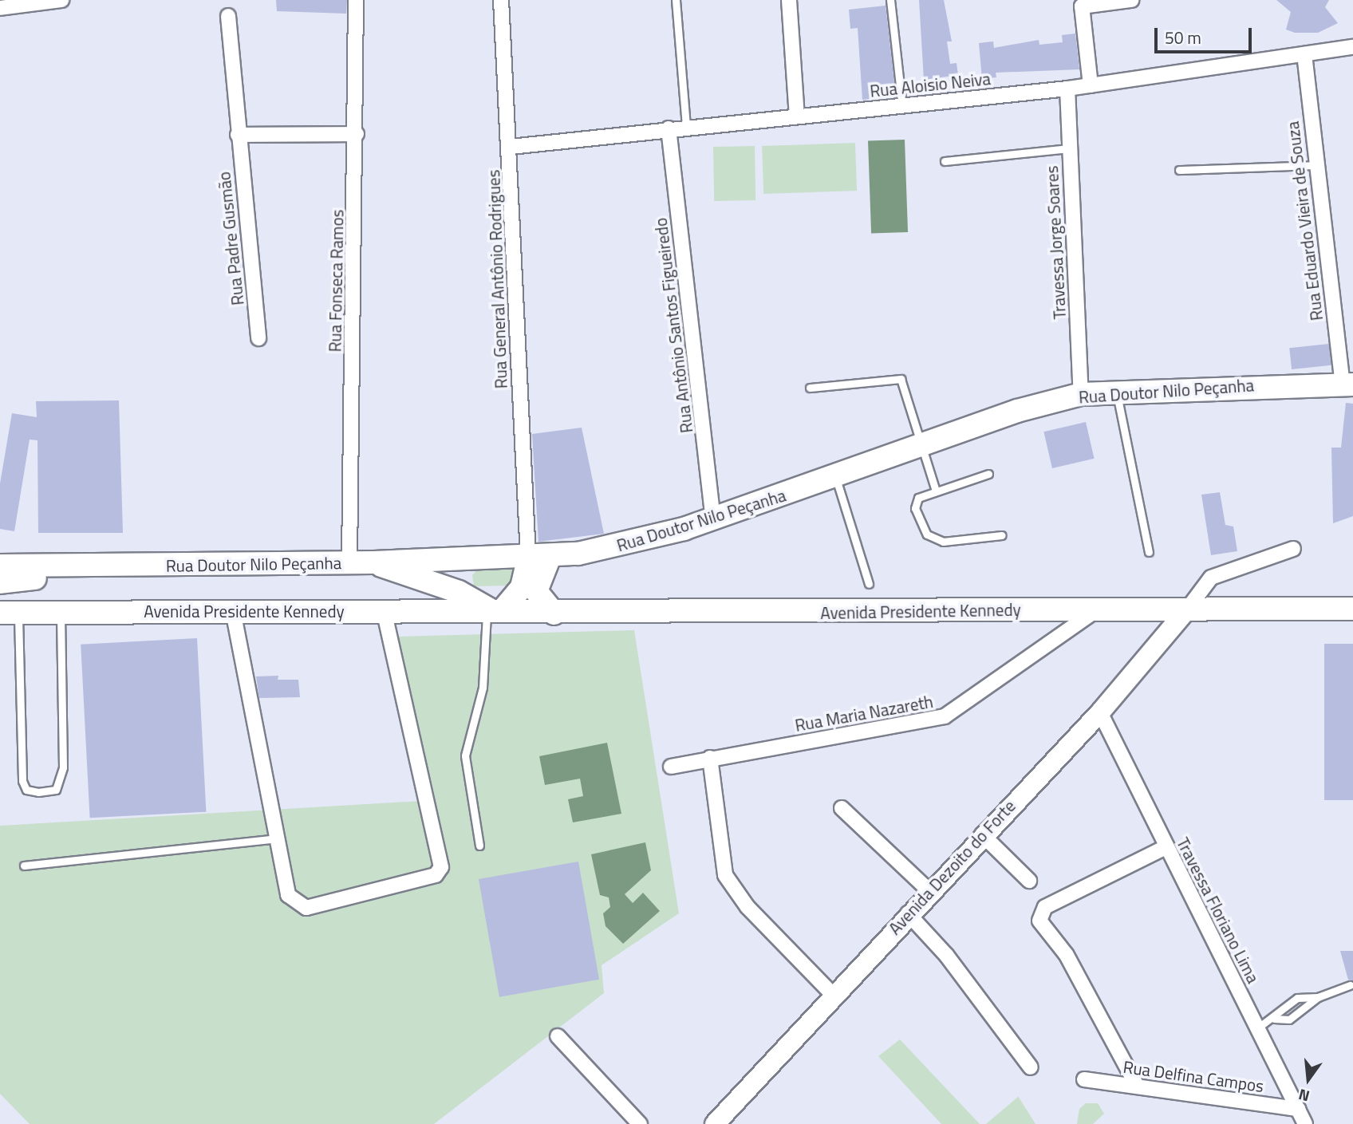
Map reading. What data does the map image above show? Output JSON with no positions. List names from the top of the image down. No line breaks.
{"streets":{"main road":["Rua Doutor Nilo Peçanha","Avenida Presidente Kennedy"],"street":["Rua Aloisio Neiva","Rua Eduardo Vieira de Souza","Rua Padre Gusmão","Travessa Jorge Soares","Rua General Antônio Rodrigues","Rua Fonseca Ramos","Rua Antônio Santos Figueiredo","Rua Maria Nazareth","Avenida Dezoito do Forte","Travessa Floriano Lima","Rua Delfina Campos"]},"crossings":[["Rua Aloisio Neiva","Rua Eduardo Vieira de Souza"],["Rua Aloisio Neiva","Travessa Jorge Soares"],["Rua Aloisio Neiva","Rua General Antônio Rodrigues"],["Rua Aloisio Neiva","Rua Antônio Santos Figueiredo"],["Rua Eduardo Vieira de Souza","Rua Doutor Nilo Peçanha"],["Travessa Jorge Soares","Rua Doutor Nilo Peçanha"],["Rua General Antônio Rodrigues","Rua Doutor Nilo Peçanha"],["Rua Fonseca Ramos","Rua Doutor Nilo Peçanha"],["Rua Antônio Santos Figueiredo","Rua Doutor Nilo Peçanha"],["Rua Doutor Nilo Peçanha","Avenida Presidente Kennedy"],["Avenida Presidente Kennedy","Rua Maria Nazareth"],["Avenida Presidente Kennedy","Avenida Dezoito do Forte"],["Avenida Dezoito do Forte","Travessa Floriano Lima"],["Travessa Floriano Lima","Rua Delfina Campos"]],"scale_bar":"50 m","north":"bottom"}
